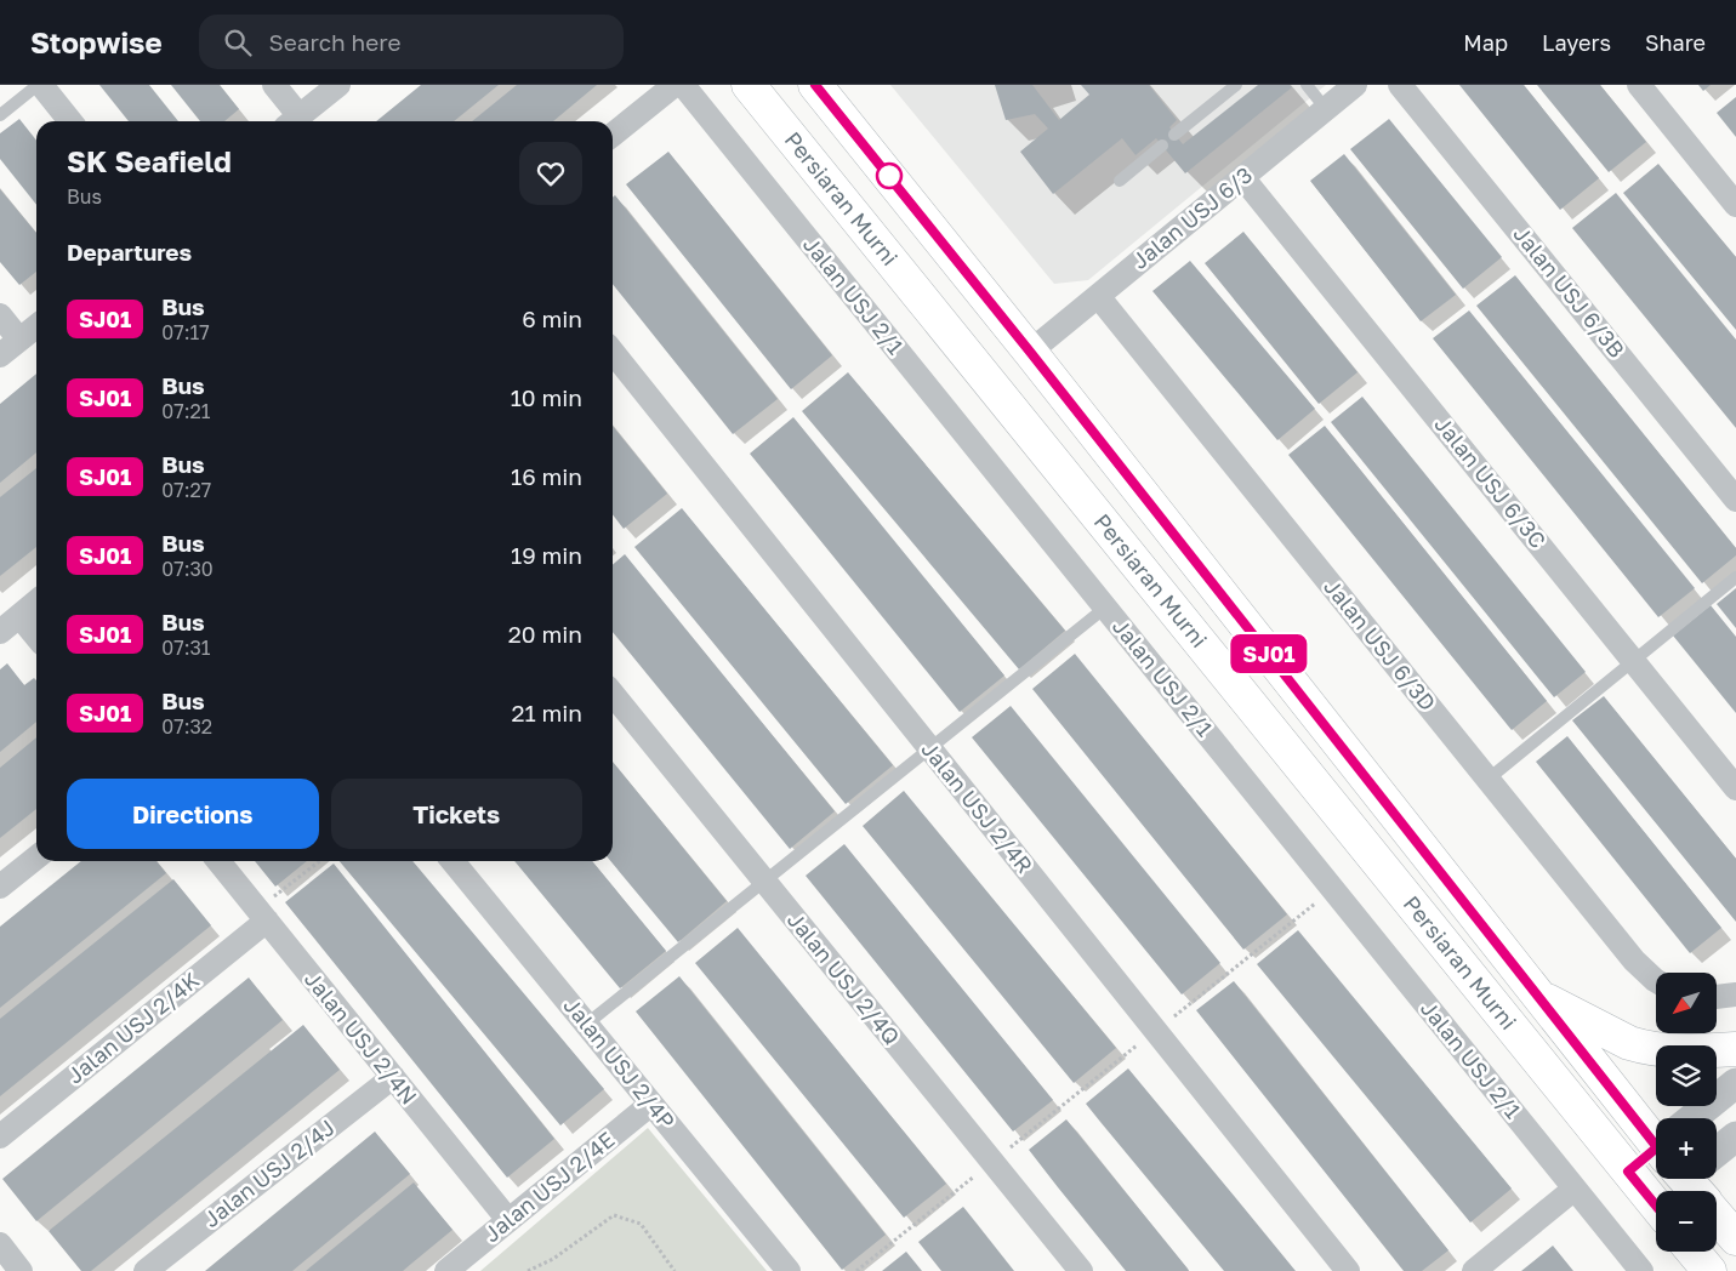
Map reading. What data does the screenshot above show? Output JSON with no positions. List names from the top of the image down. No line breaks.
{"streets":{"main road":["Persiaran Murni"],"street":["Jalan USJ 6/3","Jalan USJ 6/3B","Jalan USJ 2/1","Jalan USJ 6/3C","Jalan USJ 6/3D","Jalan USJ 2/4R","Jalan USJ 2/4Q","Jalan USJ 2/4K","Jalan USJ 2/4N","Jalan USJ 2/4P","Jalan USJ 2/4J","Jalan USJ 2/4E"]},"crossings":[["Persiaran Murni","Jalan USJ 6/3"],["Jalan USJ 6/3","Jalan USJ 6/3C"],["Jalan USJ 6/3","Jalan USJ 6/3D"],["Jalan USJ 2/4K","Jalan USJ 2/4N"],["Jalan USJ 2/4N","Jalan USJ 2/4J"],["Jalan USJ 2/4N","Jalan USJ 2/4E"],["Jalan USJ 2/4P","Jalan USJ 2/4E"]],"lines":["bus line SJ01"],"north":"bottom left","page":{"header":"Stopwise","search":"Search here","nav":["Map","Layers","Share"],"on_map":"SJ01","heading":[["SK Seafield","Bus"],"Departures"],"list":[{"mark":"SJ01","name":"Bus","note":"07:17","value":"6 min"},{"mark":"SJ01","name":"Bus","note":"07:21","value":"10 min"},{"mark":"SJ01","name":"Bus","note":"07:27","value":"16 min"},{"mark":"SJ01","name":"Bus","note":"07:30","value":"19 min"},{"mark":"SJ01","name":"Bus","note":"07:31","value":"20 min"},{"mark":"SJ01","name":"Bus","note":"07:32","value":"21 min"}],"buttons":["Directions","Tickets"],"map_buttons":["+","−"]}}
